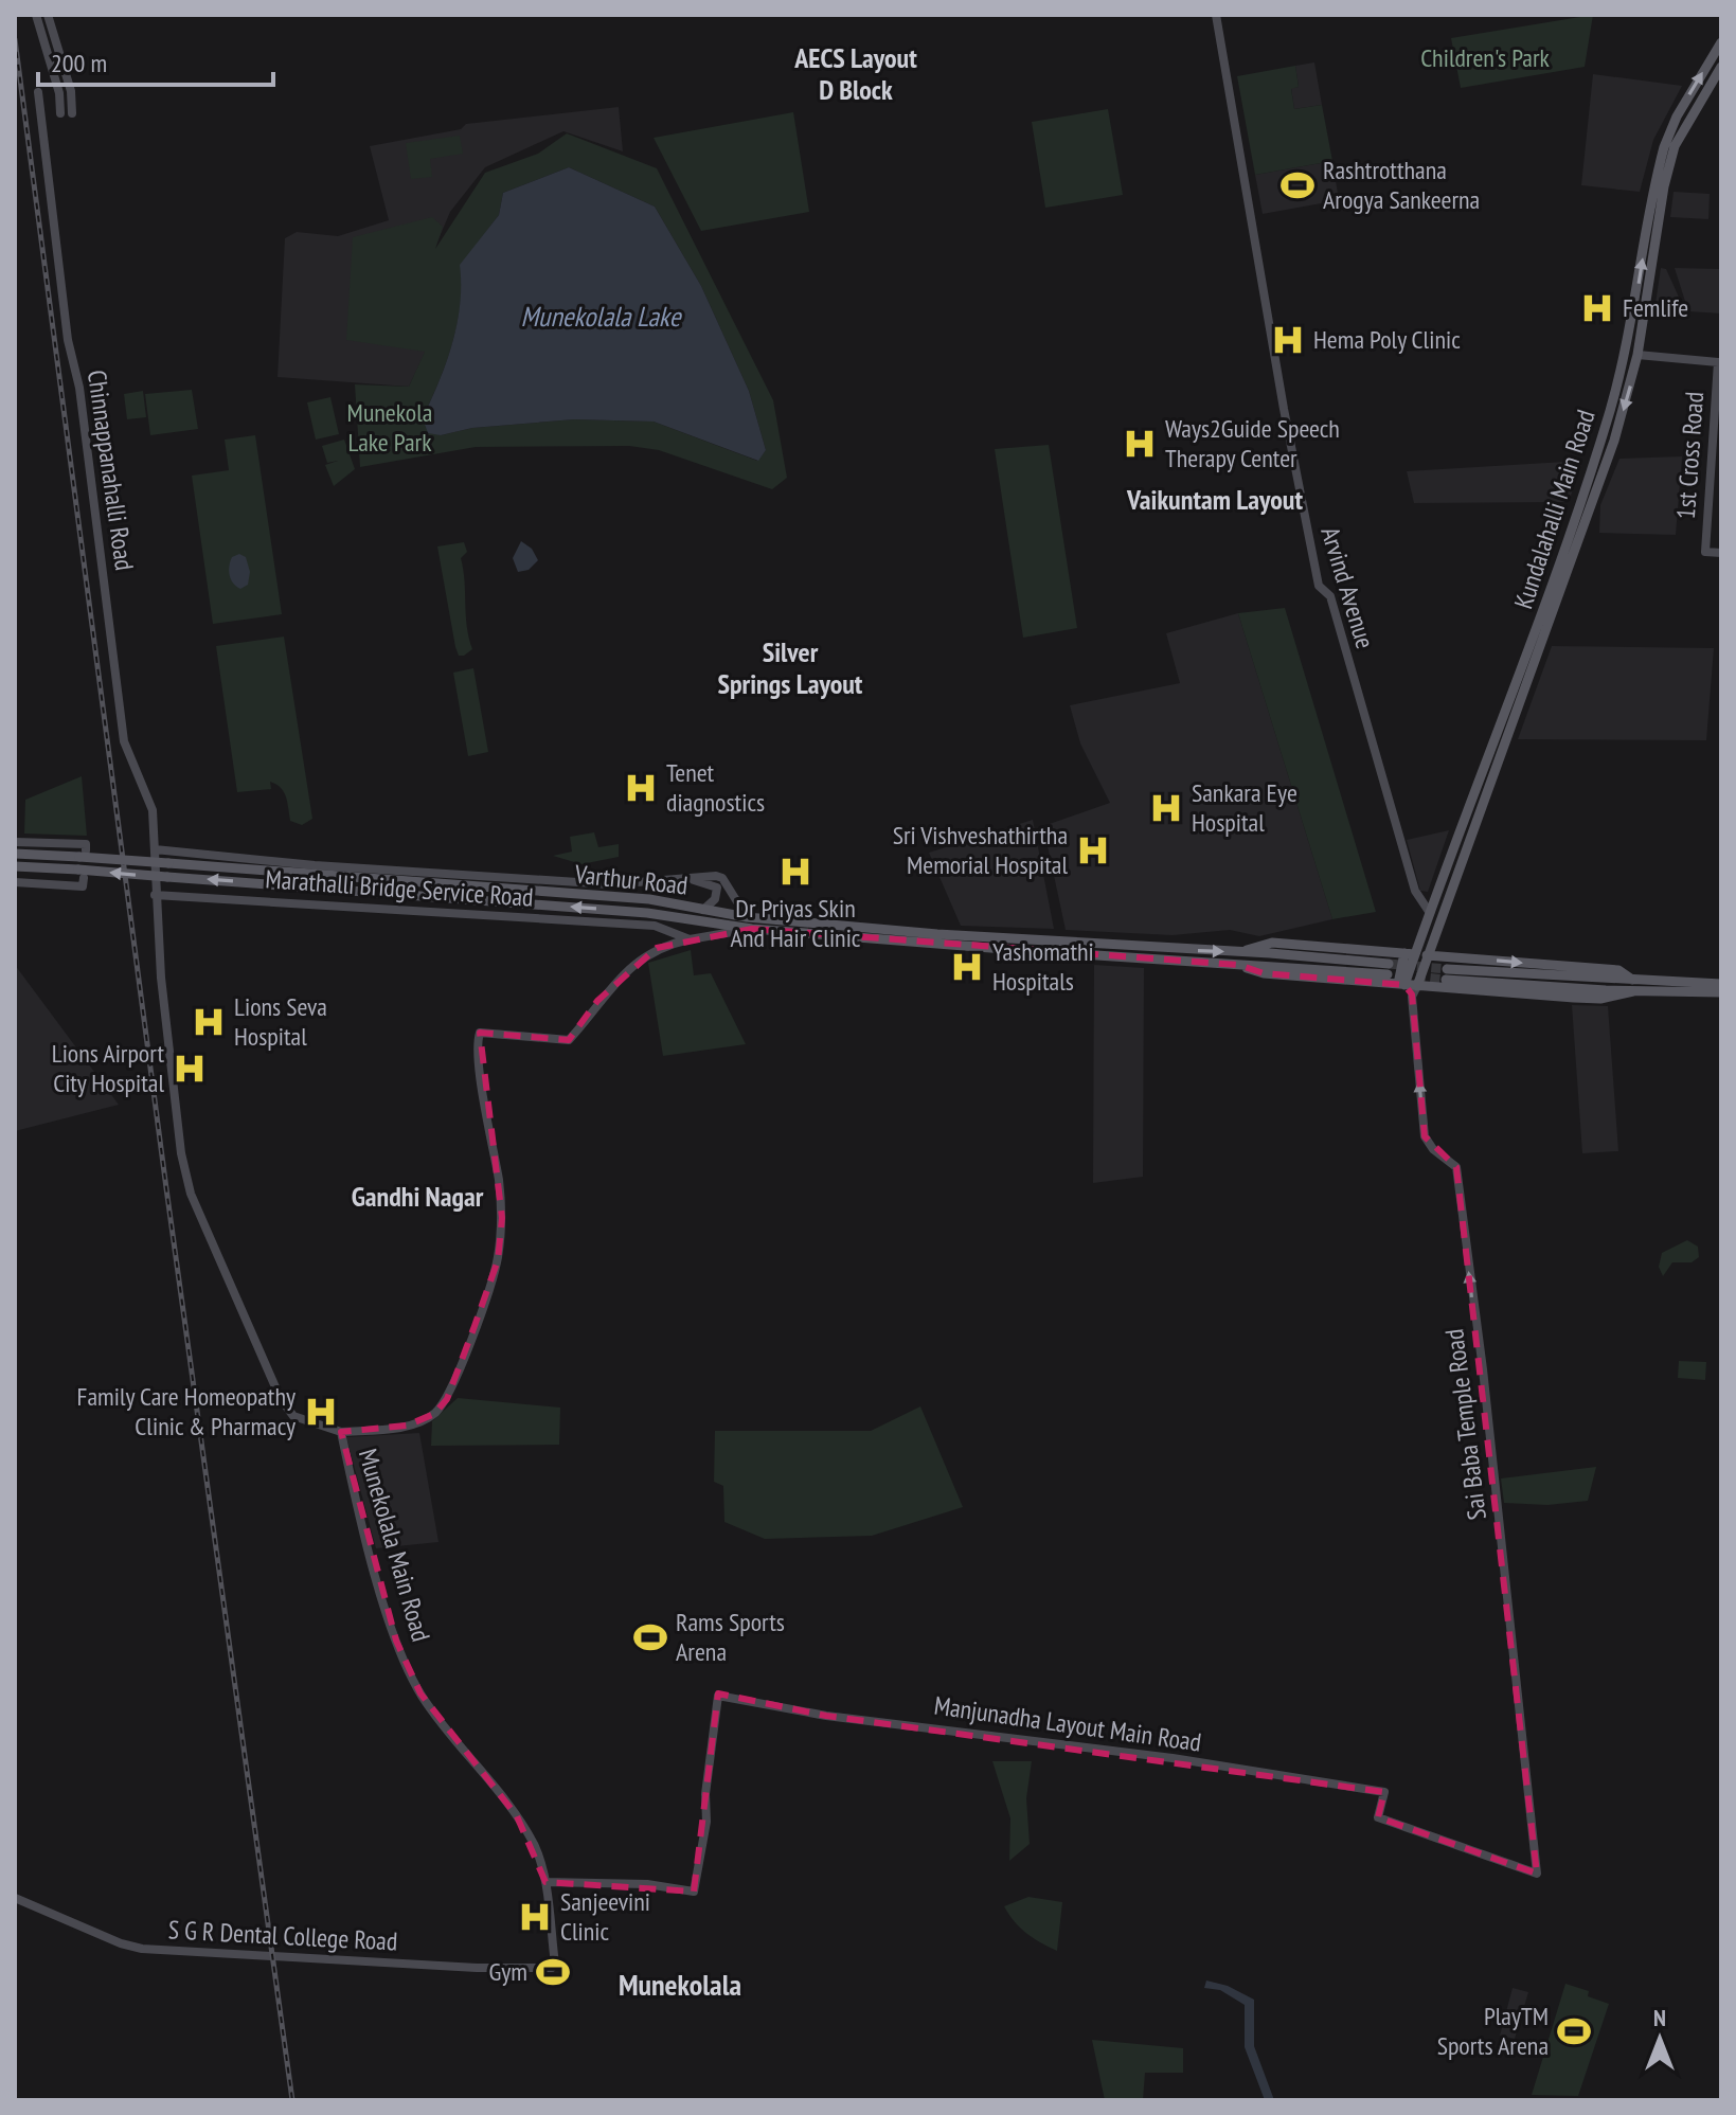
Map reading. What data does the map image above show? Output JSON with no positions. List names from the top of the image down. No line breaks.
{"streets":{"main road":["Kundalahalli Main Road","Varthur Road"],"street":["1st Cross Road","Chinnappanahalli Road","Arvind Avenue","Marathalli Bridge Service Road","Sai Baba Temple Road","Munekolala Main Road","Manjunadha Layout Main Road","S G R Dental College Road"]},"crossings":[["1st Cross Road","Kundalahalli Main Road"],["Chinnappanahalli Road","Marathalli Bridge Service Road"],["Chinnappanahalli Road","Munekolala Main Road"],["Kundalahalli Main Road","Arvind Avenue"],["Kundalahalli Main Road","Sai Baba Temple Road"],["Varthur Road","Marathalli Bridge Service Road"],["Marathalli Bridge Service Road","Munekolala Main Road"],["Sai Baba Temple Road","Manjunadha Layout Main Road"],["Munekolala Main Road","Manjunadha Layout Main Road"],["Munekolala Main Road","S G R Dental College Road"]],"districts":["AECS Layout D Block","Vaikuntam Layout","Silver Springs Layout","Gandhi Nagar","Munekolala"],"water":["Munekolala Lake"],"parks":["Children's Park","Munekola Lake Park"],"places":{"sports":["Rashtrotthana Arogya Sankeerna","Rams Sports Arena","Gym","PlayTM Sports Arena"],"hospital":["Femlife","Hema Poly Clinic","Ways2Guide Speech Therapy Center","Tenet diagnostics","Sankara Eye Hospital","Sri Vishveshathirtha Memorial Hospital","Dr Priyas Skin And Hair Clinic","Yashomathi Hospitals","Lions Seva Hospital","Lions Airport City Hospital","Family Care Homeopathy Clinic & Pharmacy","Sanjeevini Clinic"]},"scale_bar":"200 m","north":"top"}
